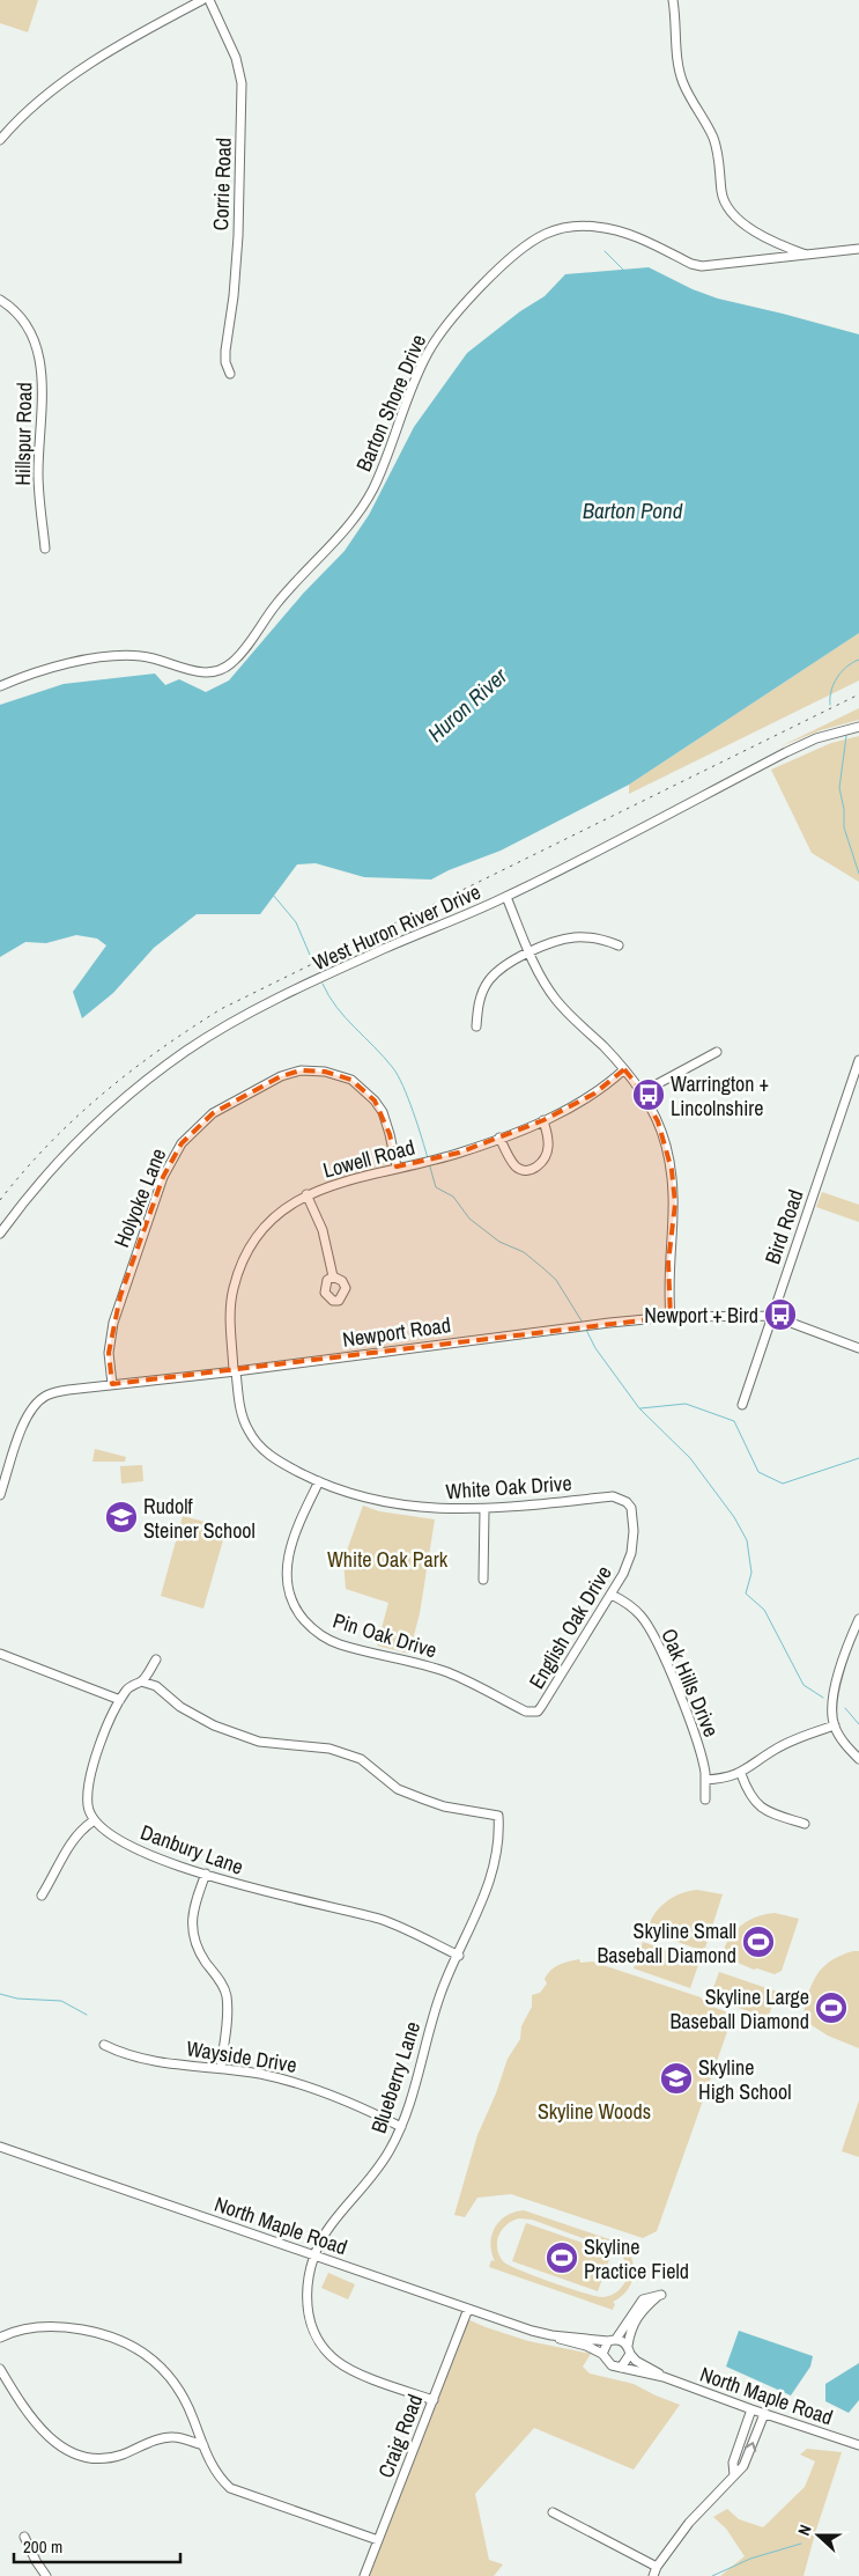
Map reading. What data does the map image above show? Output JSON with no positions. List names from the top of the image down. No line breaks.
{"streets":{"street":["Corrie Road","Barton Shore Drive","Hillspur Road","West Huron River Drive","Lowell Road","Holyoke Lane","Bird Road","Newport Road","White Oak Drive","English Oak Drive","Pin Oak Drive","Oak Hills Drive","Danbury Lane","Wayside Drive","Blueberry Lane","North Maple Road","Craig Road"]},"crossings":[["Lowell Road","Holyoke Lane"],["Lowell Road","Newport Road"],["Lowell Road","White Oak Drive"],["Holyoke Lane","Newport Road"],["Bird Road","Newport Road"],["Newport Road","White Oak Drive"],["White Oak Drive","English Oak Drive"],["White Oak Drive","Pin Oak Drive"],["English Oak Drive","Pin Oak Drive"],["English Oak Drive","Oak Hills Drive"],["Danbury Lane","Blueberry Lane"],["Wayside Drive","Blueberry Lane"],["Blueberry Lane","North Maple Road"],["Blueberry Lane","Craig Road"],["North Maple Road","Craig Road"]],"water":["Barton Pond","Huron River"],"parks":["White Oak Park","Skyline Woods"],"places":{"bus stop":["Warrington + Lincolnshire","Newport + Bird"],"school or university":["Rudolf Steiner School","Skyline High School"],"sports":["Skyline Small Baseball Diamond","Skyline Large Baseball Diamond","Skyline Practice Field"]},"scale_bar":"200 m","north":"left"}
